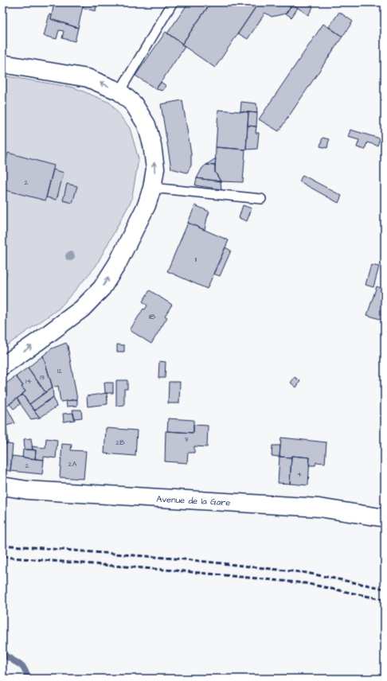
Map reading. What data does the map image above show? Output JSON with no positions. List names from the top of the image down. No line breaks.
{"streets":{"street":["Avenue de la Gare"]},"house_numbers":["2","11","11B","12","13","14","3","2B","2A","2","4"]}
